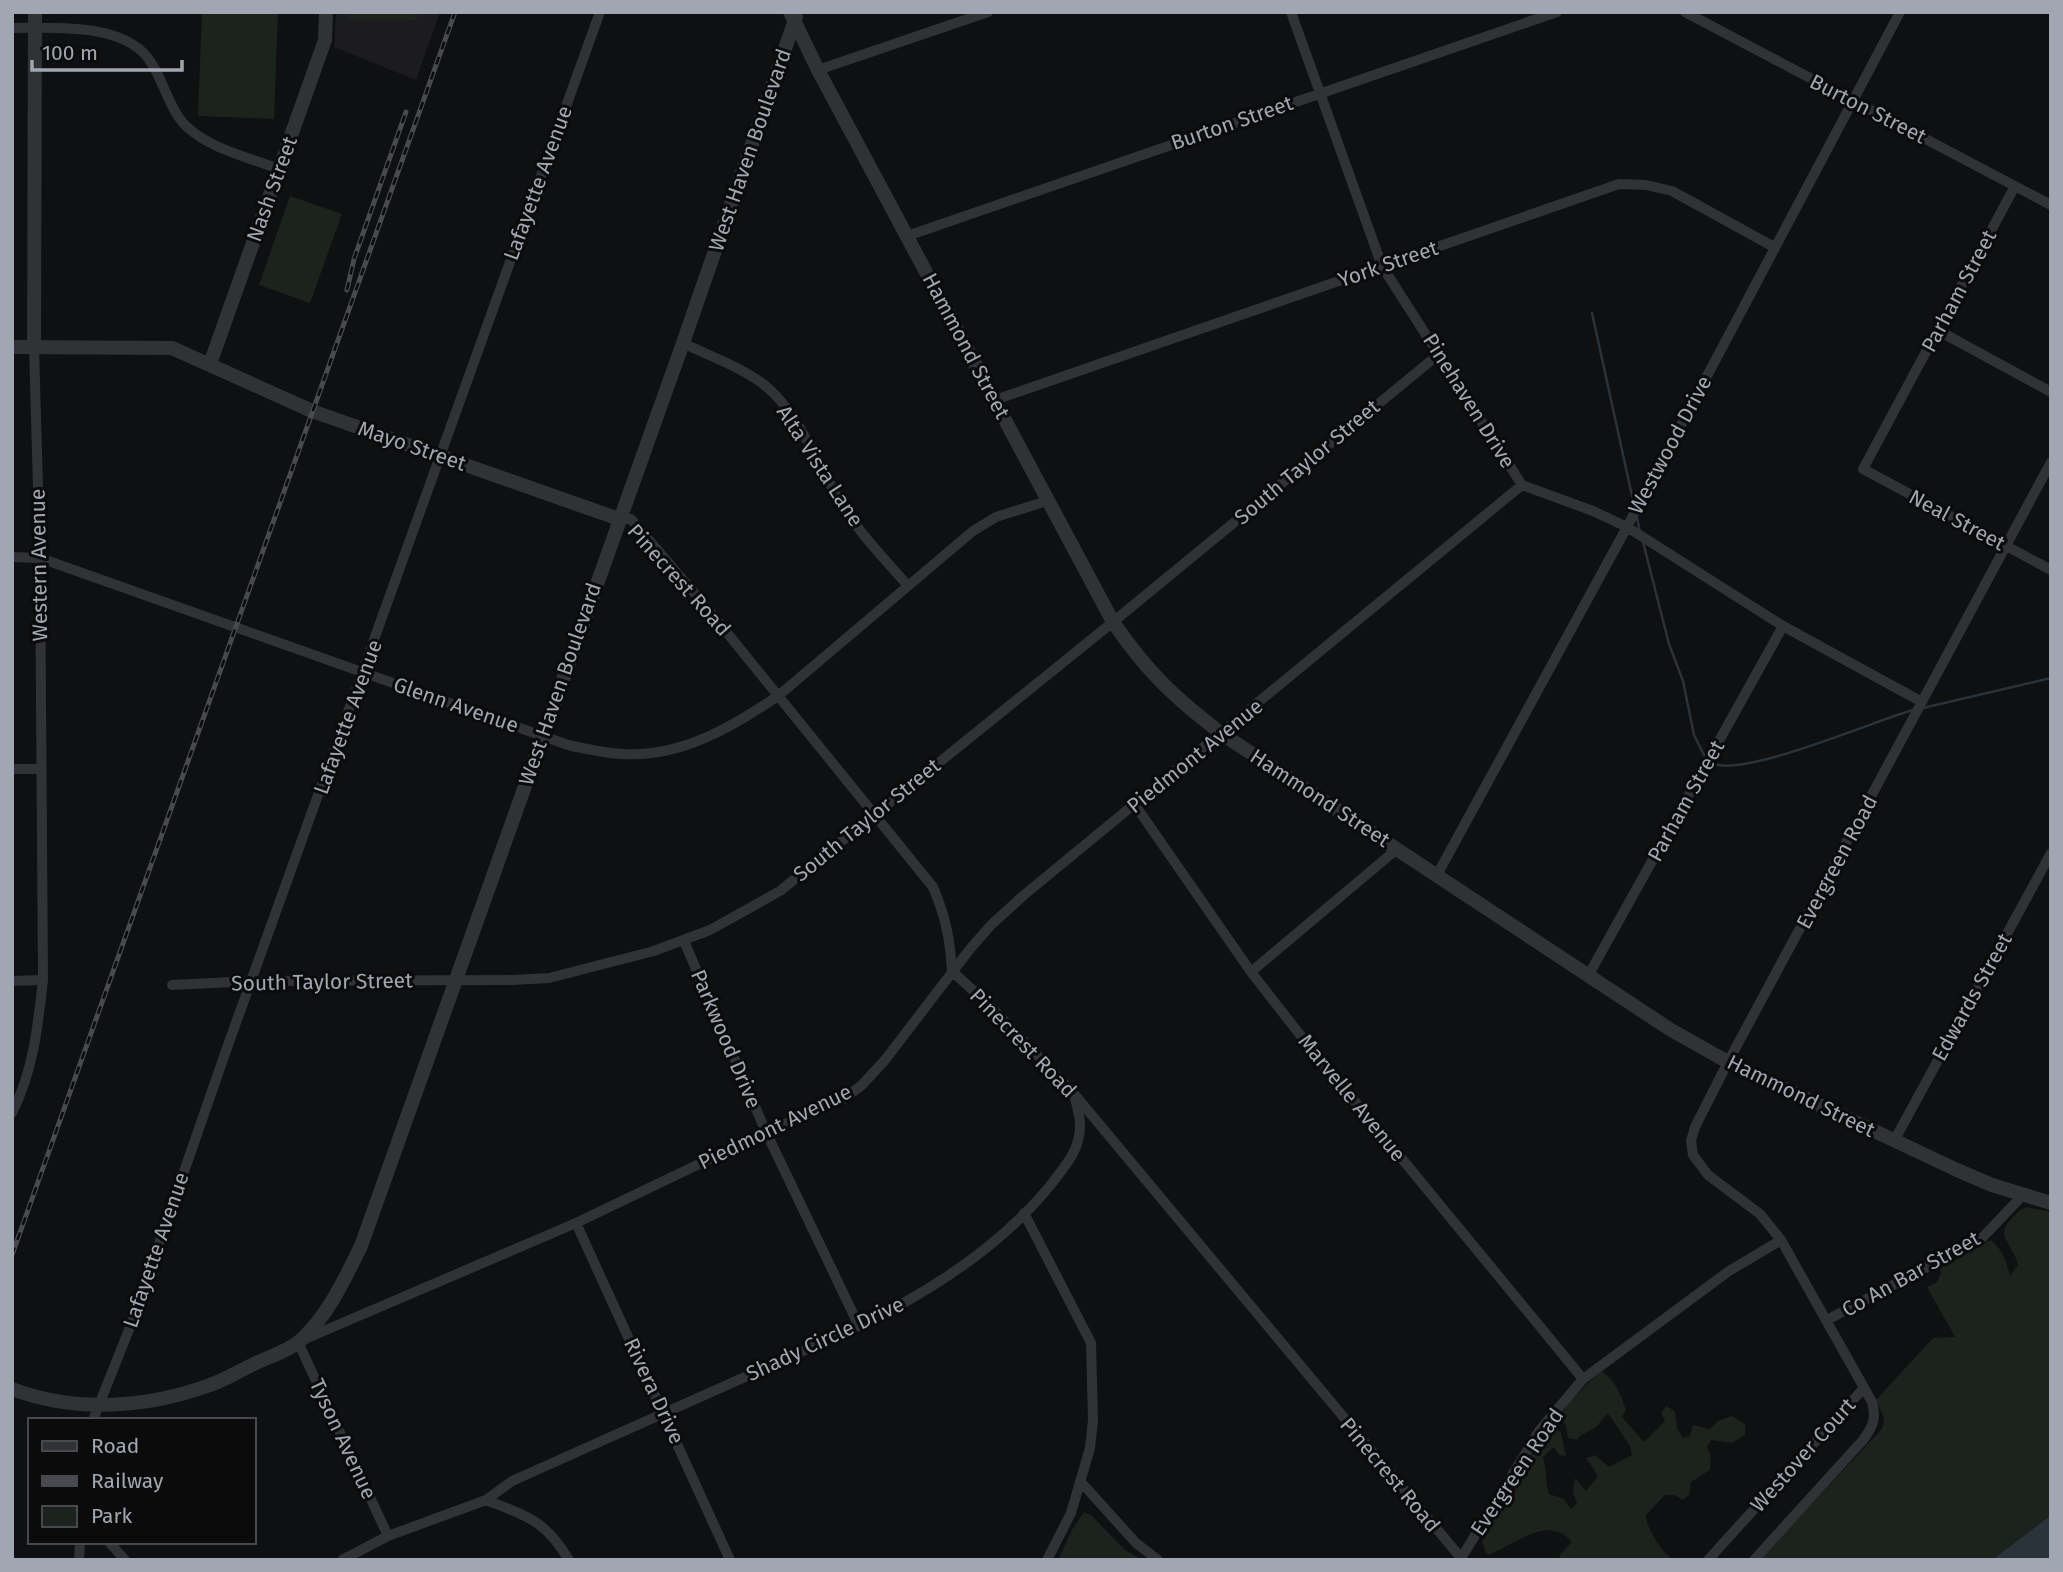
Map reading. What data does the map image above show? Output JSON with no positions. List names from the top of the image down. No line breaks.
{"streets":{"street":["Burton Street","West Haven Boulevard","Lafayette Avenue","Nash Street","York Street","Parham Street","Hammond Street","Pinehaven Drive","Westwood Drive","Mayo Street","South Taylor Street","Alta Vista Lane","Neal Street","Western Avenue","Pinecrest Road","Glenn Avenue","Piedmont Avenue","Evergreen Road","Edwards Street","Parkwood Drive","Marvelle Avenue","Co An Bar Street","Shady Circle Drive","Rivera Drive","Tyson Avenue","Westover Court"]},"crossings":[["Burton Street","Parham Street"],["Burton Street","Hammond Street"],["Burton Street","Pinehaven Drive"],["Burton Street","Westwood Drive"],["West Haven Boulevard","Hammond Street"],["West Haven Boulevard","Mayo Street"],["West Haven Boulevard","South Taylor Street"],["West Haven Boulevard","Alta Vista Lane"],["West Haven Boulevard","Pinecrest Road"],["West Haven Boulevard","Glenn Avenue"],["West Haven Boulevard","Piedmont Avenue"],["West Haven Boulevard","Tyson Avenue"],["Lafayette Avenue","Mayo Street"],["Lafayette Avenue","South Taylor Street"],["Lafayette Avenue","Glenn Avenue"],["Lafayette Avenue","Piedmont Avenue"],["Nash Street","Mayo Street"],["York Street","Hammond Street"],["York Street","Pinehaven Drive"],["York Street","Westwood Drive"],["Parham Street","Hammond Street"],["Parham Street","Pinehaven Drive"],["Parham Street","Neal Street"],["Hammond Street","Westwood Drive"],["Hammond Street","South Taylor Street"],["Hammond Street","Glenn Avenue"],["Hammond Street","Piedmont Avenue"],["Hammond Street","Evergreen Road"],["Hammond Street","Edwards Street"],["Hammond Street","Co An Bar Street"],["Pinehaven Drive","Westwood Drive"],["Pinehaven Drive","South Taylor Street"],["Pinehaven Drive","Piedmont Avenue"],["Pinehaven Drive","Evergreen Road"],["Mayo Street","Western Avenue"],["Mayo Street","Pinecrest Road"],["South Taylor Street","Pinecrest Road"],["South Taylor Street","Parkwood Drive"],["Alta Vista Lane","Glenn Avenue"],["Neal Street","Evergreen Road"],["Western Avenue","Glenn Avenue"],["Pinecrest Road","Glenn Avenue"],["Pinecrest Road","Piedmont Avenue"],["Pinecrest Road","Evergreen Road"],["Pinecrest Road","Shady Circle Drive"],["Piedmont Avenue","Parkwood Drive"],["Piedmont Avenue","Marvelle Avenue"],["Piedmont Avenue","Rivera Drive"],["Piedmont Avenue","Tyson Avenue"],["Evergreen Road","Marvelle Avenue"],["Evergreen Road","Co An Bar Street"],["Evergreen Road","Westover Court"],["Parkwood Drive","Shady Circle Drive"],["Shady Circle Drive","Rivera Drive"],["Shady Circle Drive","Tyson Avenue"]],"legend":["Road","Railway","Park"],"scale_bar":"100 m"}
